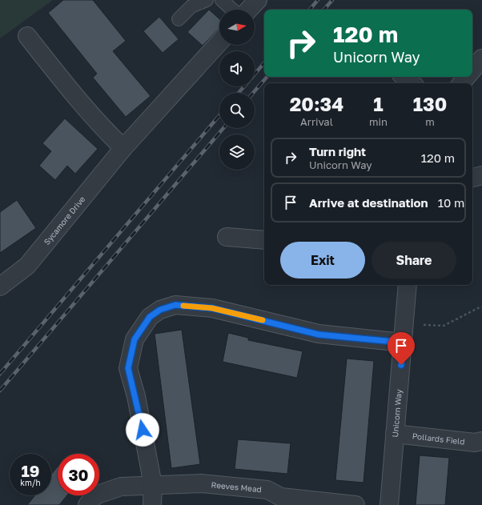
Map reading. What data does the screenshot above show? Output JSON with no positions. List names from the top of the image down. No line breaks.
{"streets":{"street":["Sycamore Drive","Unicorn Way","Pollards Field","Reeves Mead"]},"crossings":[["Unicorn Way","Pollards Field"]],"north":"right","page":{"turn":["120 m","Unicorn Way"],"eta":["20:34","Arrival","1","min","130","m"],"list":[{"name":"Turn right","note":"Unicorn Way","value":"120 m"},{"name":"Arrive at destination","value":"10 m"}],"buttons":["Exit","Share"],"speed":"19 km/h","limit":"30"}}
